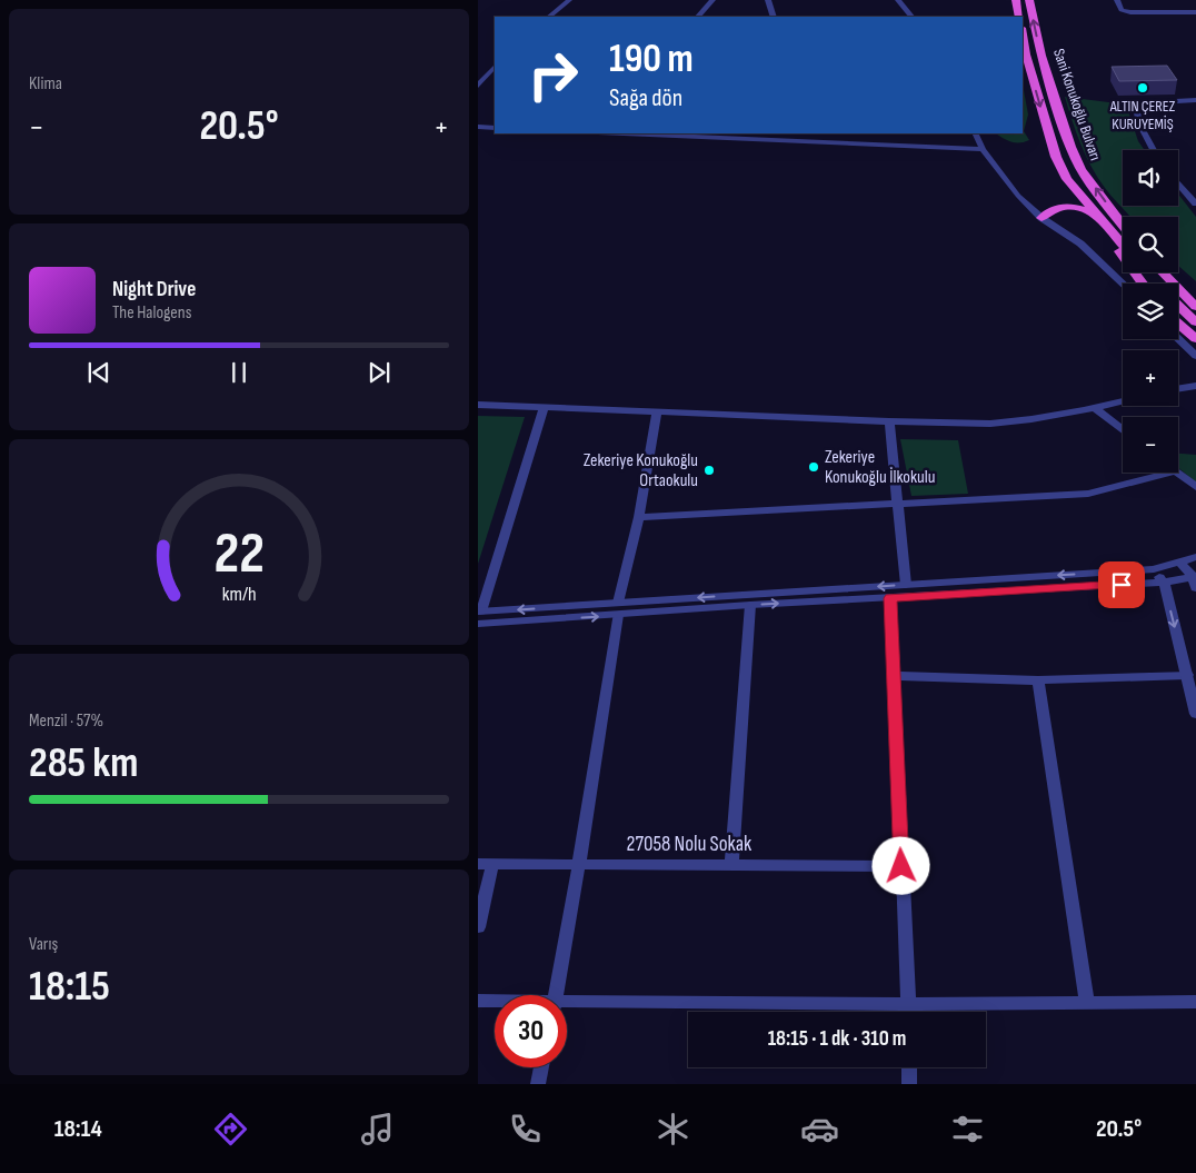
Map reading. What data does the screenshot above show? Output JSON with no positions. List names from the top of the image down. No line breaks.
{"streets":{"highway":["Sani Konukoğlu Bulvarı"],"street":["27058 Nolu Sokak"]},"places":["ALTIN ÇEREZ KURUYEMİŞ","Zekeriye Konukoğlu İlkokulu","Zekeriye Konukoğlu Ortaokulu"],"page":{"tile":["Klima",["Menzil · 57%","285 km"],["Varış","18:15"]],"turn":["190 m","Sağa dön"],"heat":["−","20.5°","+"],"map_buttons":["+","−"],"song":["Night Drive","The Halogens"],"limit":"30","trip":"18:15 · 1 dk · 310 m","tabs":["18:14","20.5°"],"gauge":["22","km/h"]}}
